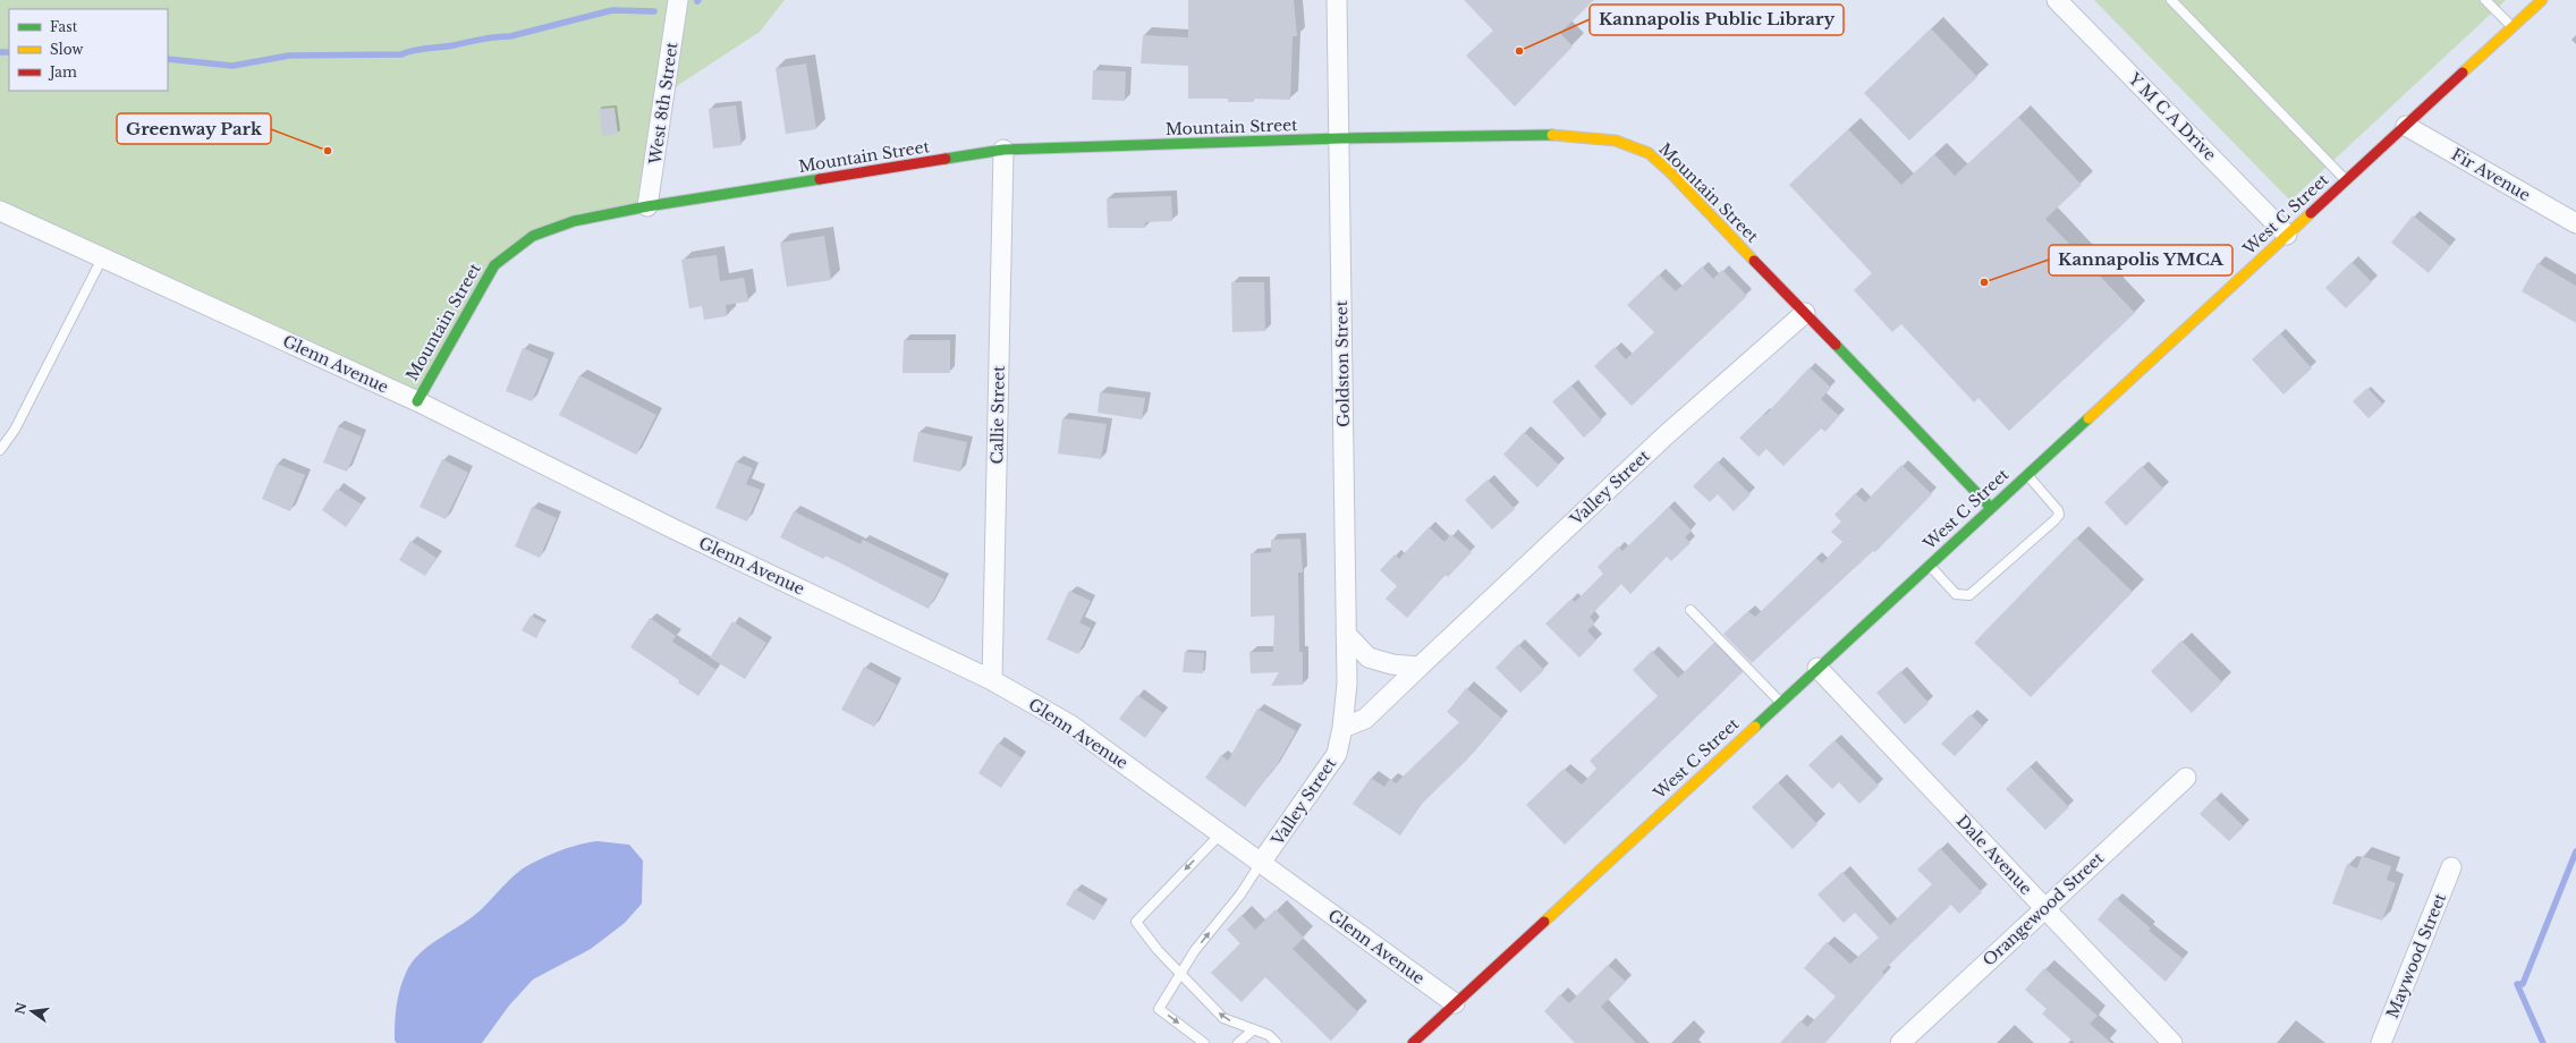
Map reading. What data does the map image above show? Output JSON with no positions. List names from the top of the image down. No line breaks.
{"streets":{"street":["West 8th Street","Y M C A Drive","Mountain Street","Fir Avenue","West C Street","Glenn Avenue","Goldston Street","Callie Street","Valley Street","Dale Avenue","Orangewood Street","Maywood Street"]},"crossings":[["West 8th Street","Mountain Street"],["Y M C A Drive","West C Street"],["Mountain Street","West C Street"],["Mountain Street","Glenn Avenue"],["Mountain Street","Goldston Street"],["Mountain Street","Callie Street"],["Mountain Street","Valley Street"],["Fir Avenue","West C Street"],["West C Street","Glenn Avenue"],["West C Street","Dale Avenue"],["Glenn Avenue","Callie Street"],["Glenn Avenue","Valley Street"],["Goldston Street","Valley Street"],["Dale Avenue","Orangewood Street"]],"places":["Kannapolis Public Library","Greenway Park","Kannapolis YMCA"],"legend":["Fast","Slow","Jam"],"north":"left"}
